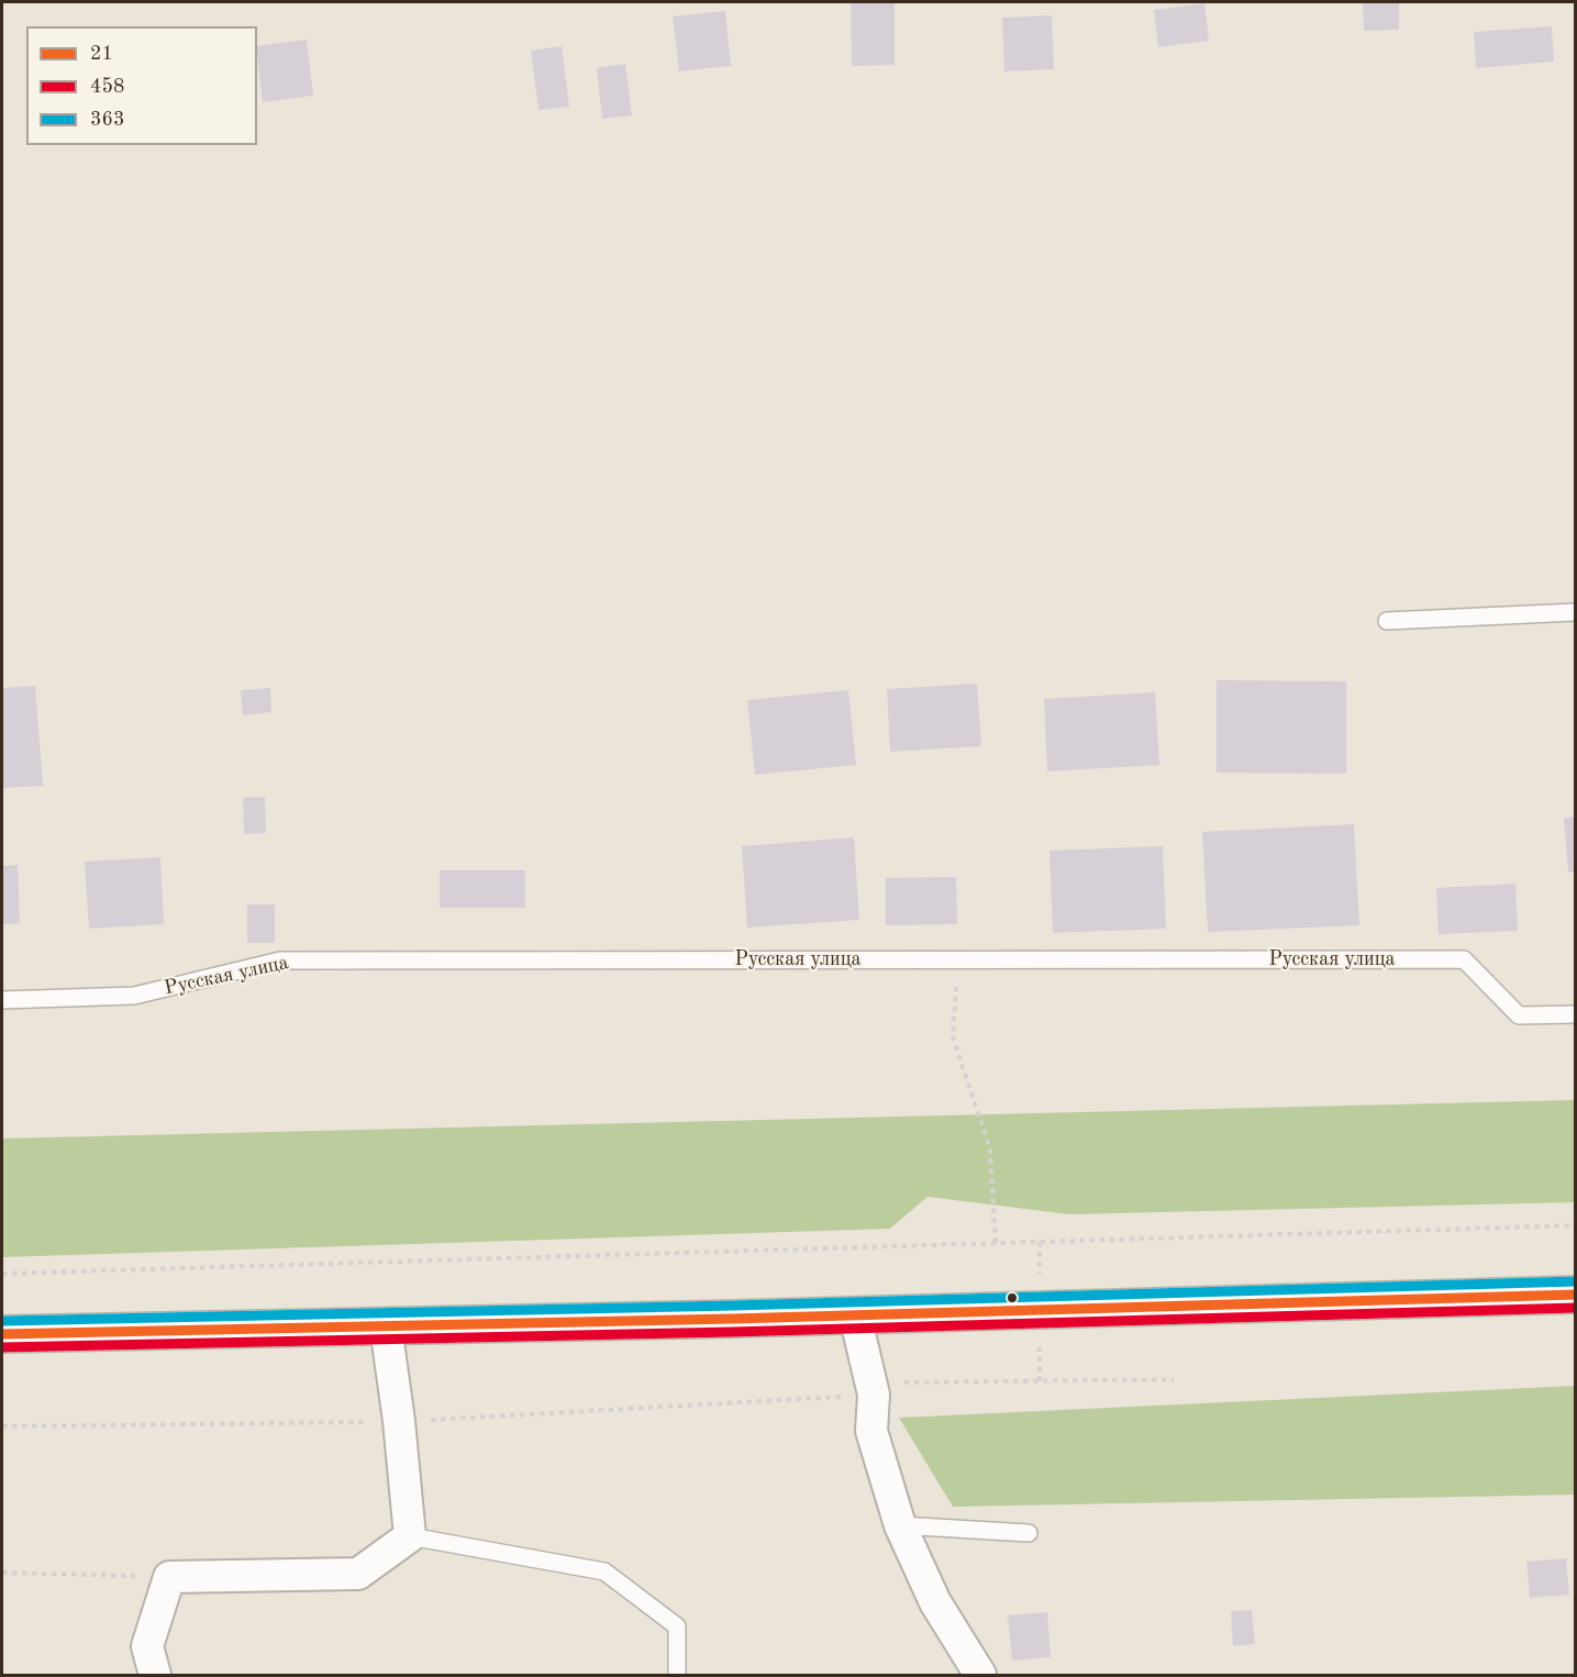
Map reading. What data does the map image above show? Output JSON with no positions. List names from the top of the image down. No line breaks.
{"streets":{"lane":["Русская улица"]},"lines":["transit line 363","transit line 21","transit line 458"],"legend":["21","458","363"]}
